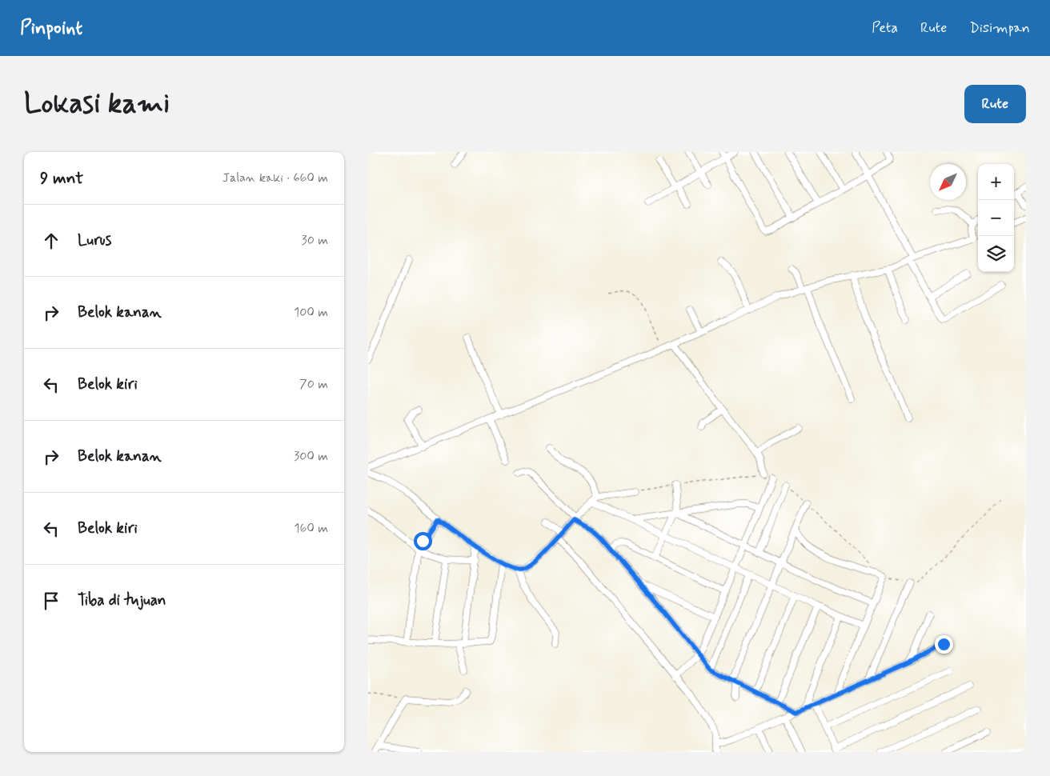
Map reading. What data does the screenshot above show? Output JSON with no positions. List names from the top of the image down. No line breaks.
{"north":"bottom left","page":{"header":"Pinpoint","nav":["Peta","Rute","Disimpan"],"buttons":"Rute","title":"Lokasi kami","heading":["9 mnt","Jalan kaki · 660 m"],"map_buttons":["+","−"],"list":[["Lurus","30 m"],["Belok kanan","100 m"],["Belok kiri","70 m"],["Belok kanan","300 m"],["Belok kiri","160 m"],"Tiba di tujuan"]}}
